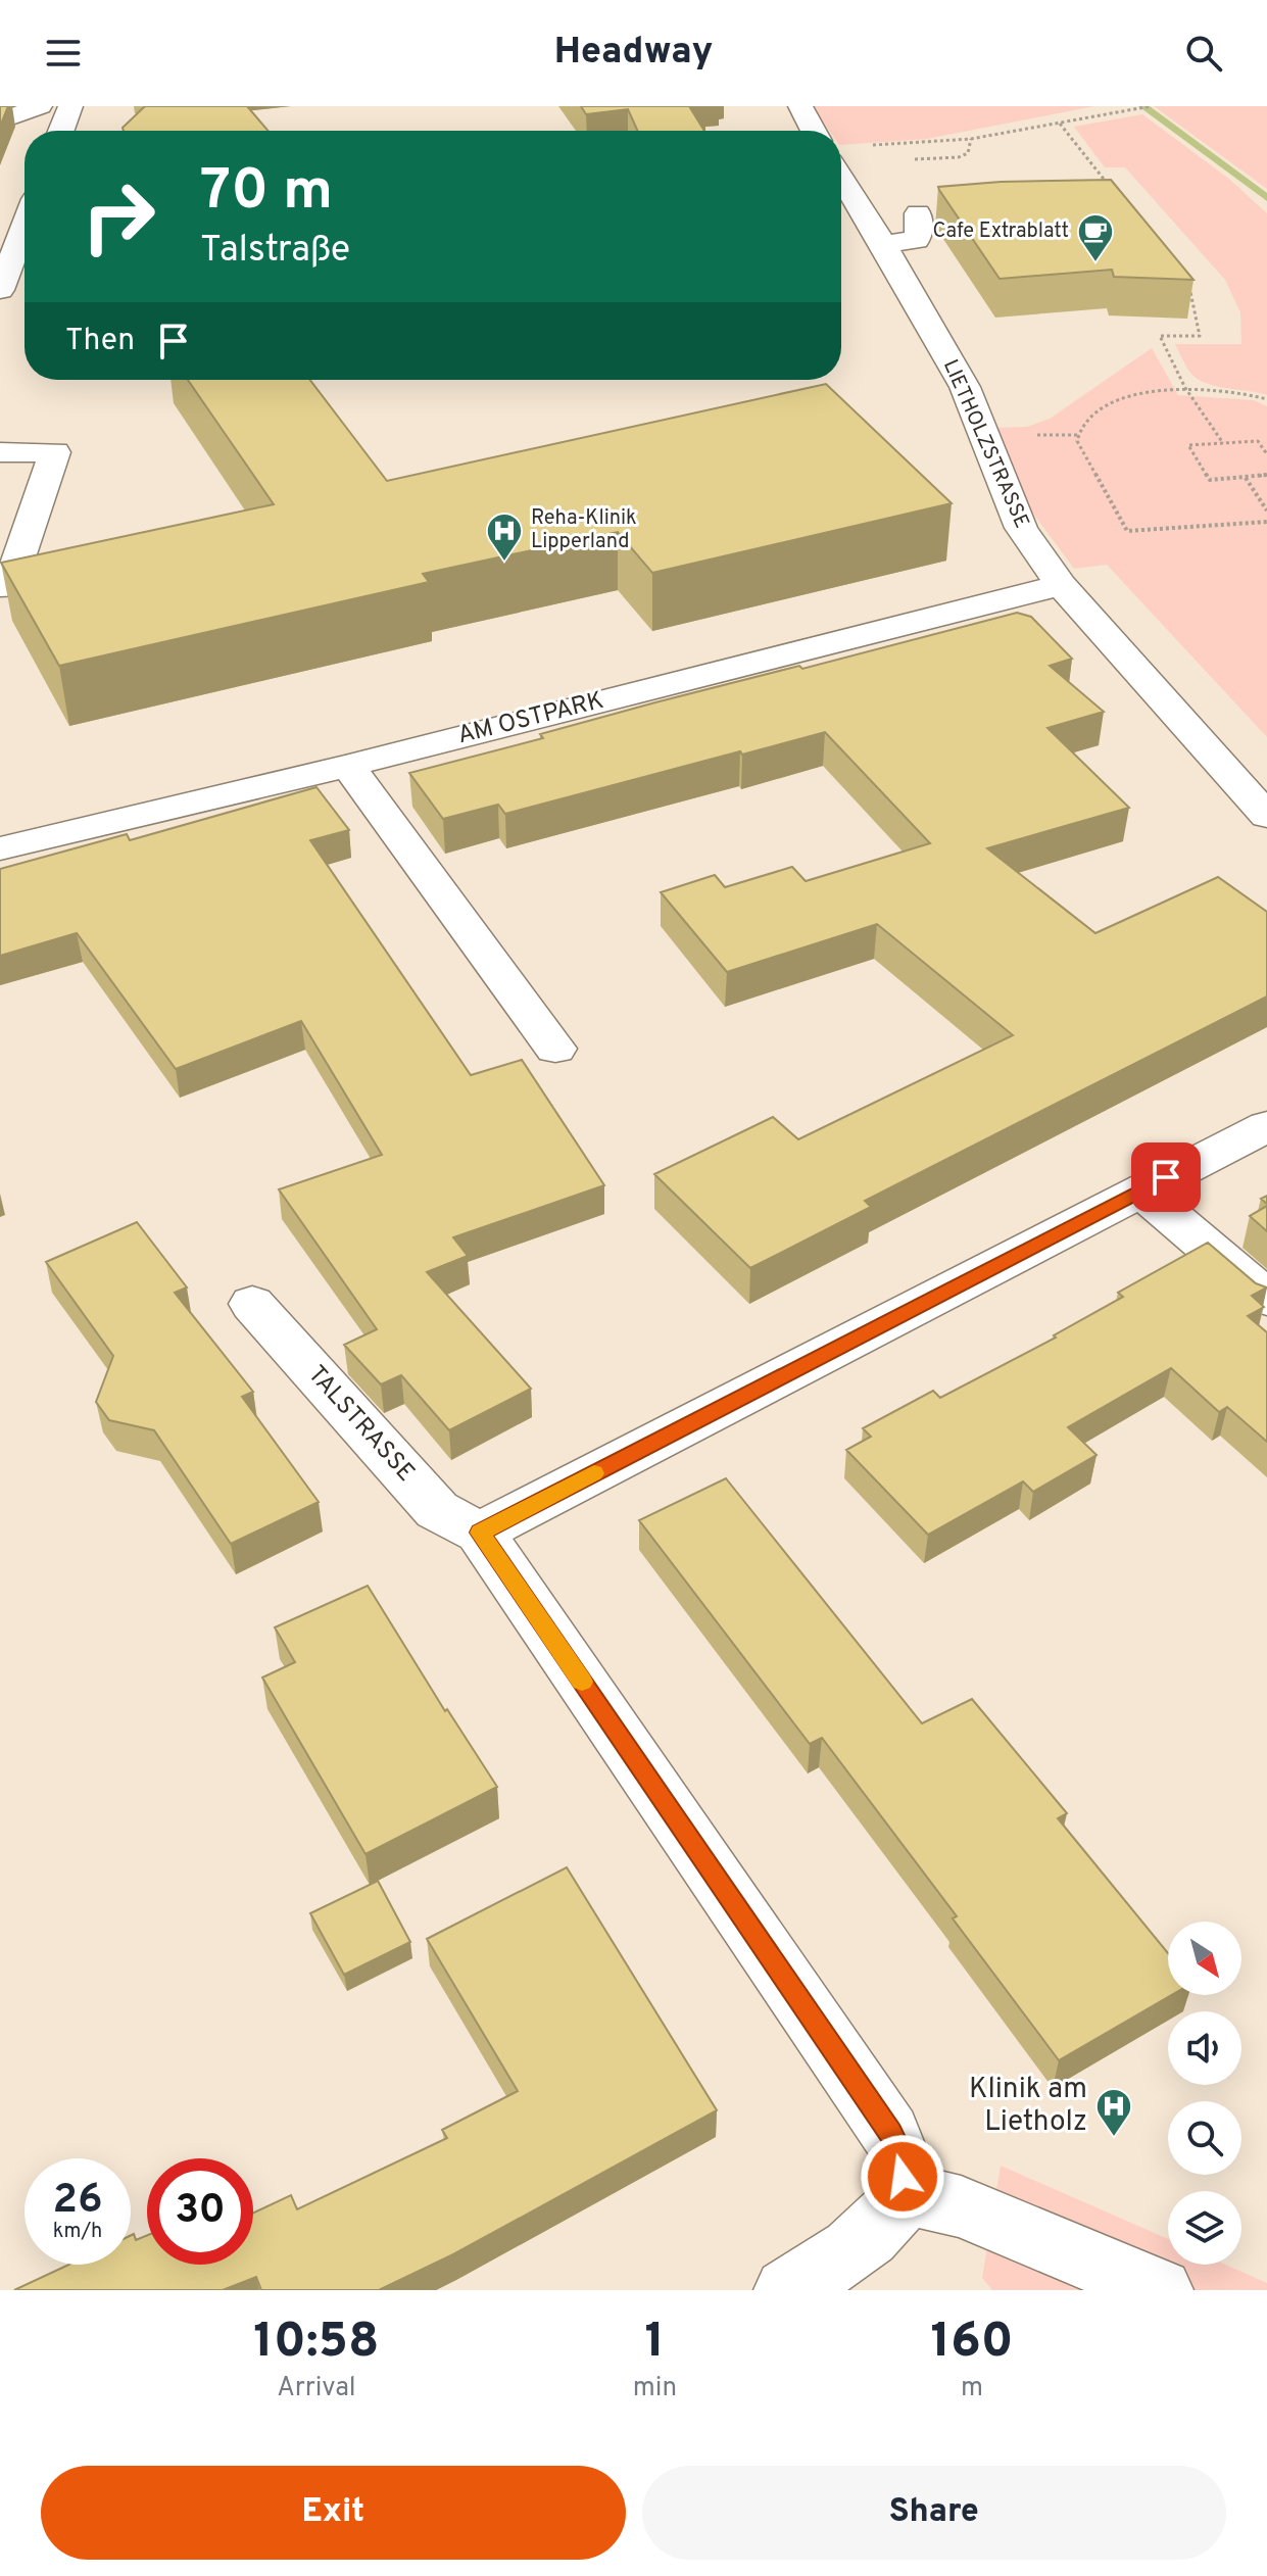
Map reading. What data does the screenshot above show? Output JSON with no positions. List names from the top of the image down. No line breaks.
{"streets":{"street":["LIETHOLZSTRASSE","AM OSTPARK","TALSTRASSE"]},"crossings":[["LIETHOLZSTRASSE","AM OSTPARK"]],"places":{"cafe":["Cafe Extrablatt"],"hospital":["Reha-Klinik Lipperland","Klinik am Lietholz"]},"north":"bottom right","page":{"header":"Headway","turn":["70 m","Talstraße"],"then":"Then","speed":"26 km/h","limit":"30","eta":["10:58","Arrival","1","min","160","m"],"buttons":["Exit","Share"]}}
